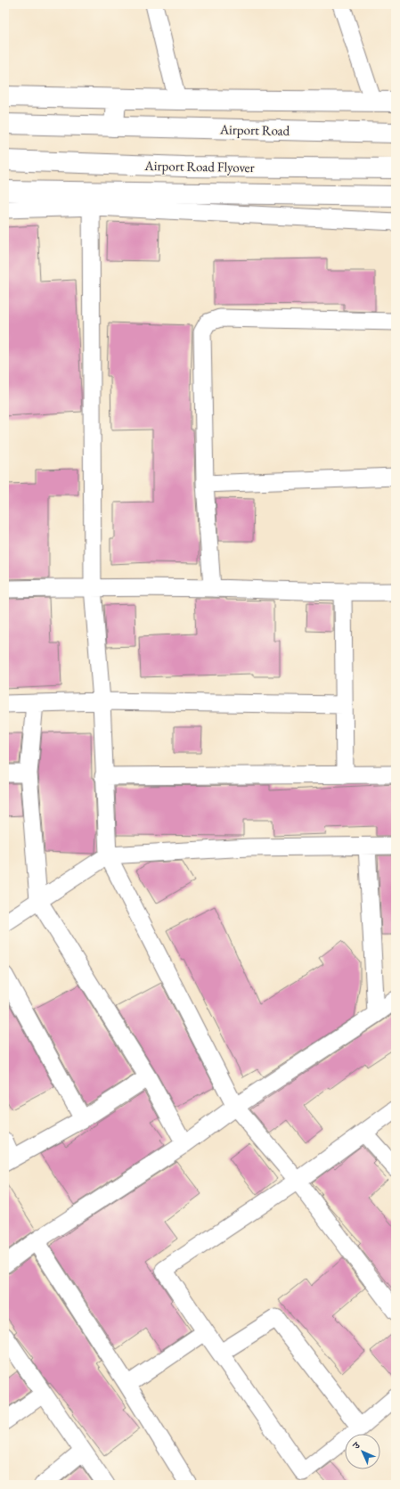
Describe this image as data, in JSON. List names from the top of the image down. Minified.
{"streets":{"street":["Airport Road","Airport Road Flyover"]},"north":"top left"}
